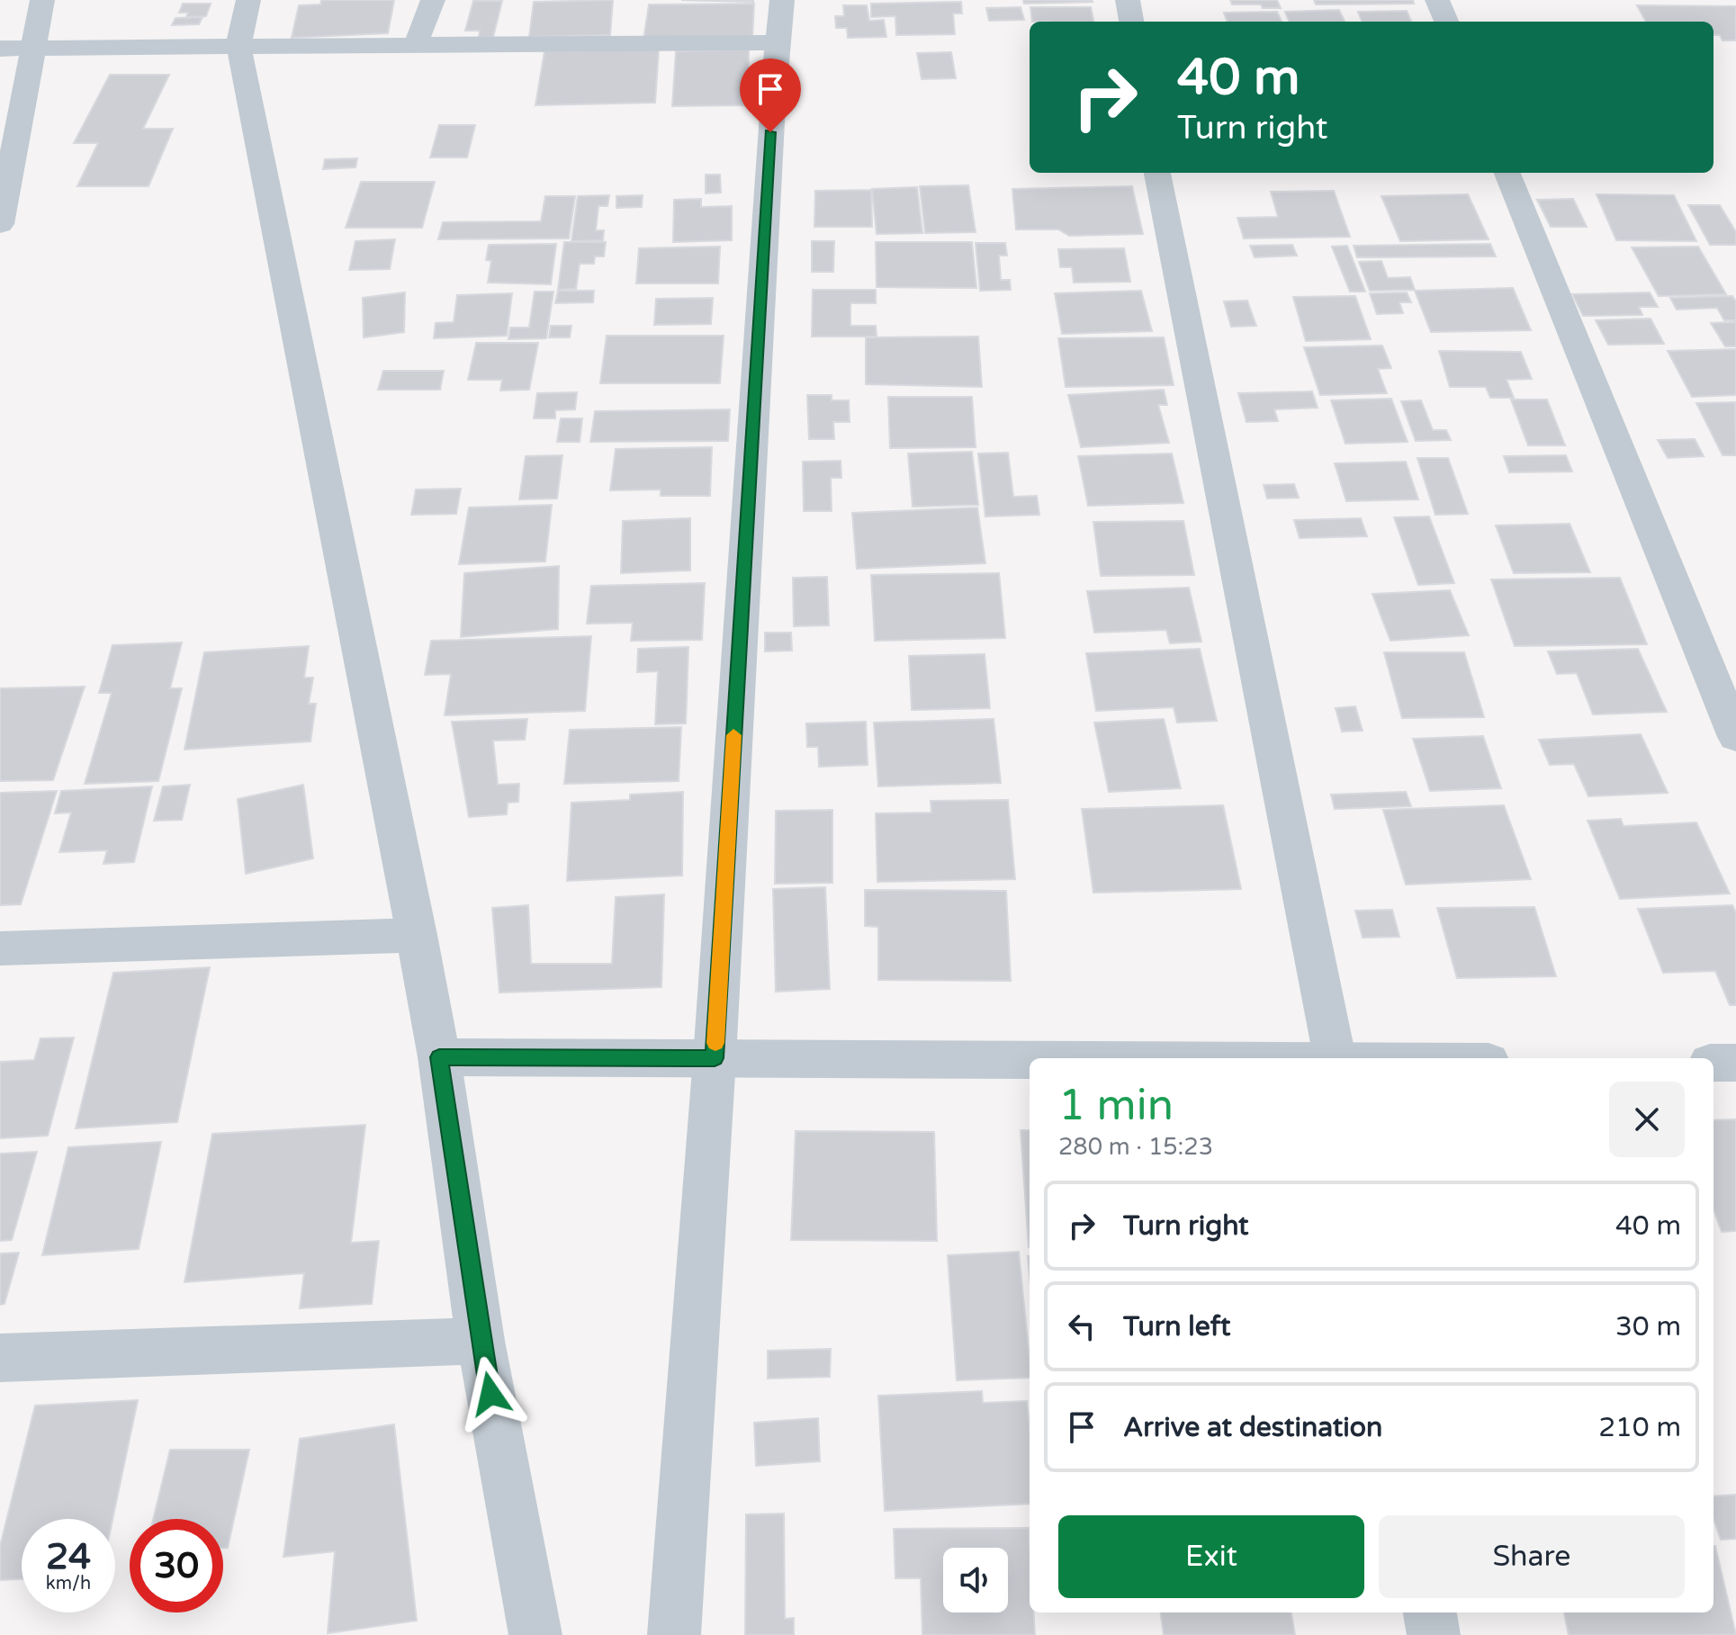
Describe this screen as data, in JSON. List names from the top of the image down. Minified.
{"page":{"turn":["40 m","Turn right"],"heading":["1 min","280 m · 15:23"],"list":[{"name":"Turn right","value":"40 m"},{"name":"Turn left","value":"30 m"},{"name":"Arrive at destination","value":"210 m"}],"buttons":["Exit","Share"],"speed":"24 km/h","limit":"30"}}
